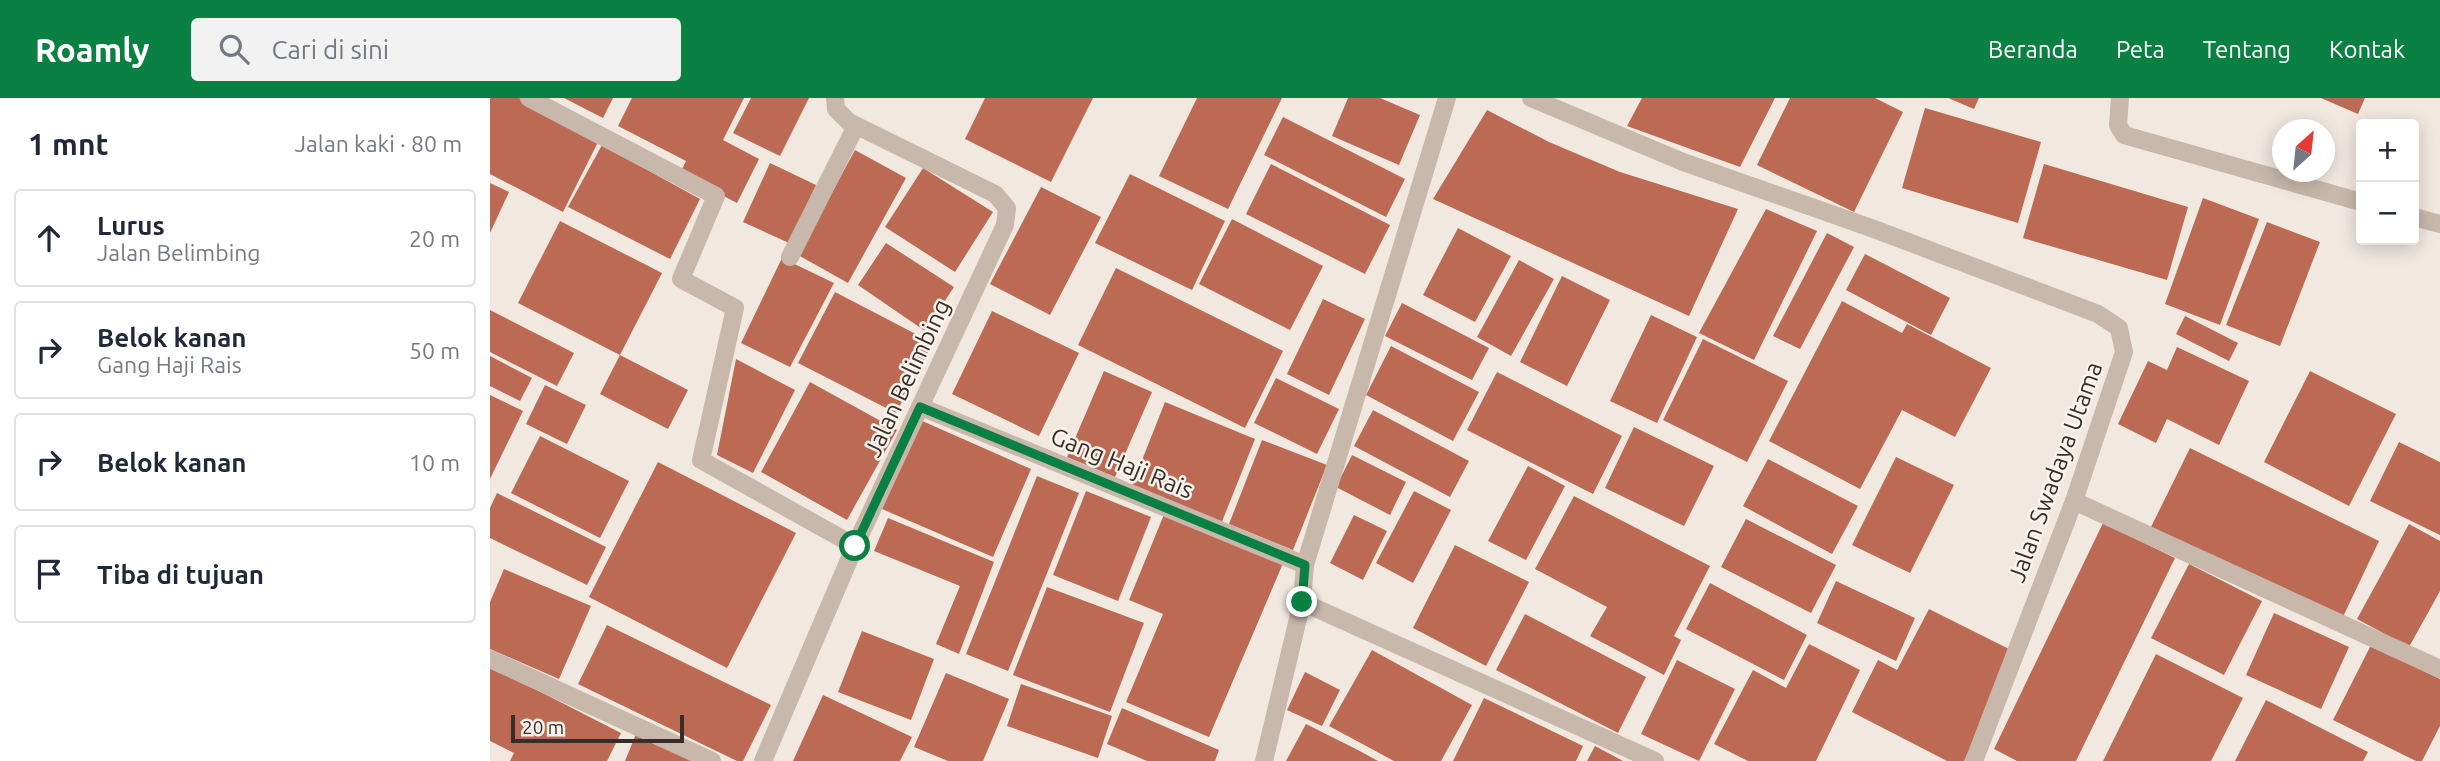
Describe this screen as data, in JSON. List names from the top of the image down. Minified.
{"streets":{"street":["Jalan Belimbing","Gang Haji Rais","Jalan Swadaya Utama"]},"crossings":[["Jalan Belimbing","Gang Haji Rais"]],"scale_bar":"20 m","north":"top right","page":{"header":"Roamly","search":"Cari di sini","nav":["Beranda","Peta","Tentang","Kontak"],"heading":["1 mnt","Jalan kaki · 80 m"],"map_buttons":["+","−"],"list":[["Lurus","Jalan Belimbing","20 m"],["Belok kanan","Gang Haji Rais","50 m"],["Belok kanan","10 m"],"Tiba di tujuan"],"scale":"20 m"}}
